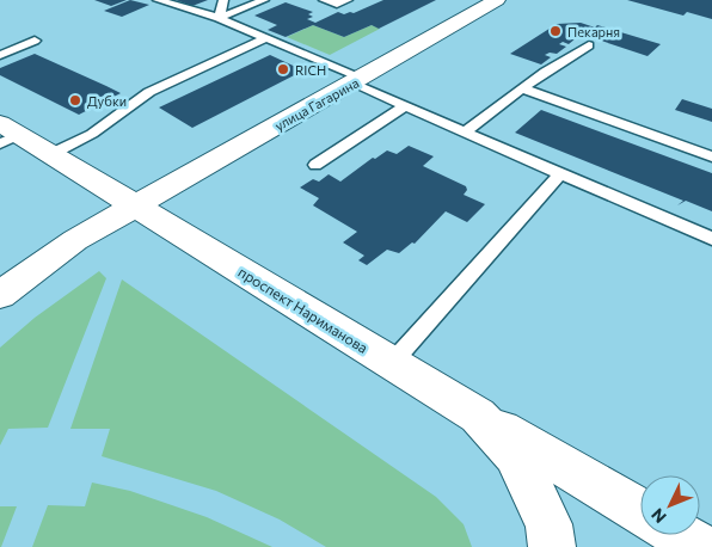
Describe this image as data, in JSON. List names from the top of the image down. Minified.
{"streets":{"main road":["улица Гагарина","проспект Нариманова"]},"crossings":[["улица Гагарина","проспект Нариманова"]],"places":["Пекарня","RICH","Дубки"],"north":"bottom left"}
